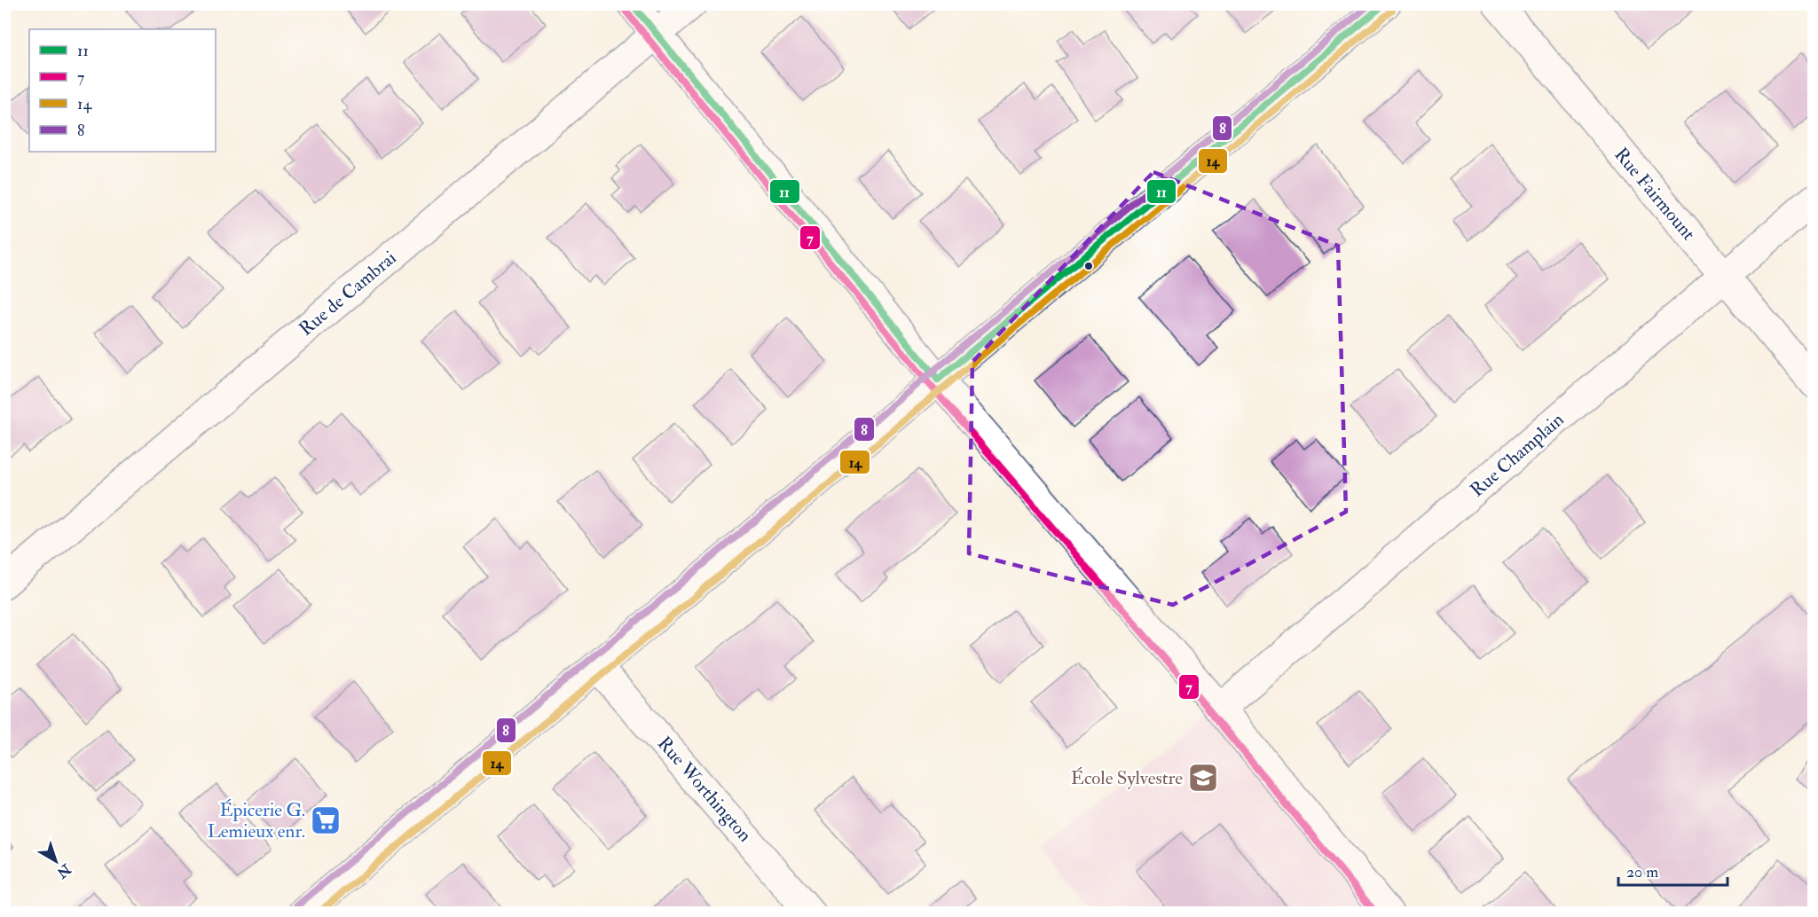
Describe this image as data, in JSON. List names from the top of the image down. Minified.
{"streets":{"street":["Rue Fairmount","Rue de Cambrai","Rue Champlain","Rue Worthington"]},"crossings":[["Rue Fairmount","Rue Champlain"]],"places":{"school or university":["École Sylvestre"],"supermarket":["Épicerie G. Lemieux enr."]},"lines":["transit line 11","transit line 8","transit line 7","transit line 14"],"legend":["11","7","14","8"],"scale_bar":"20 m","north":"bottom right"}
